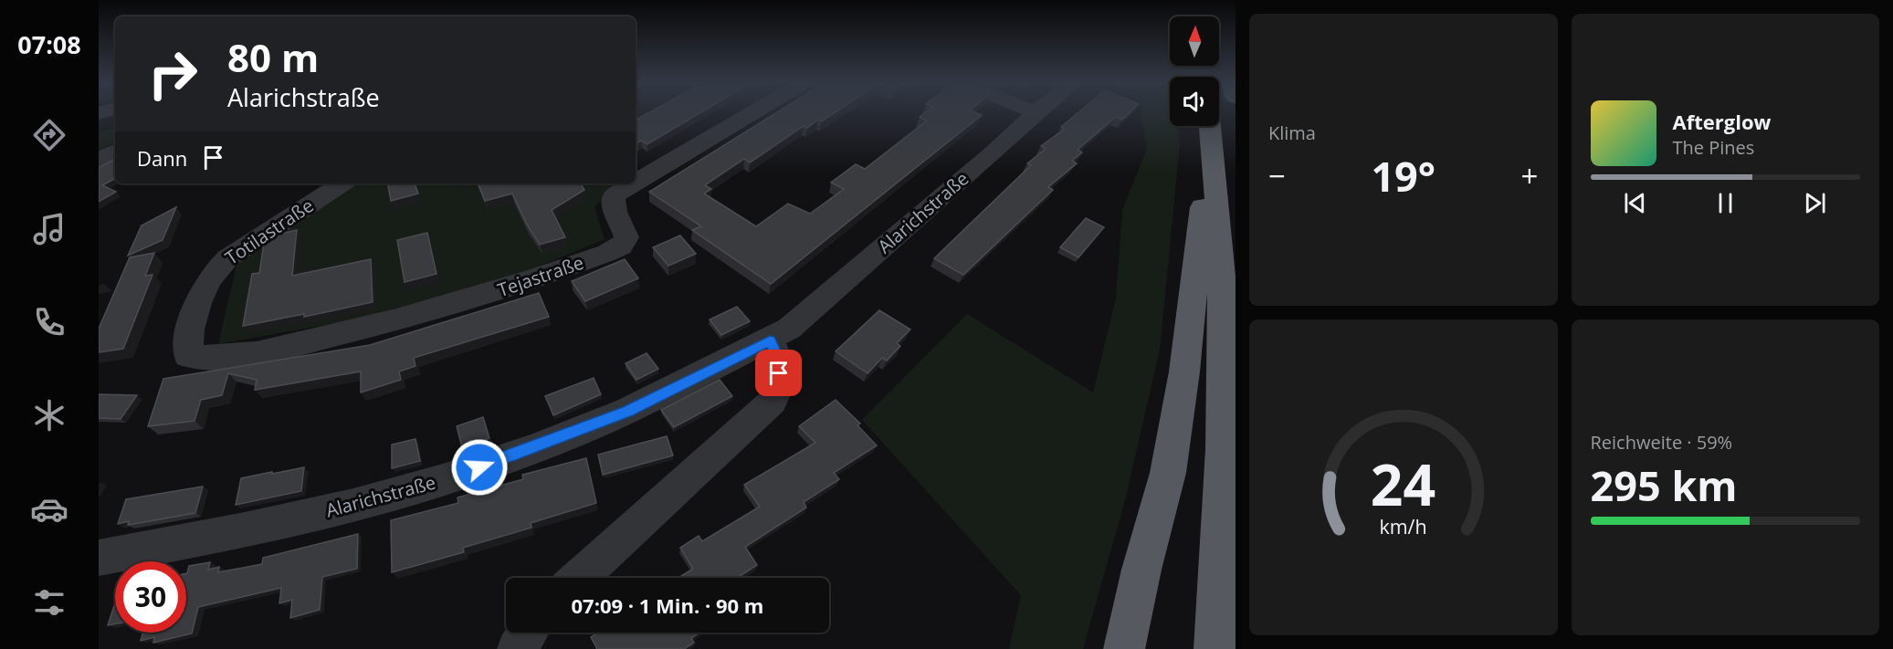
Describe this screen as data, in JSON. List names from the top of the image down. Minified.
{"streets":{"street":["Alarichstraße","Totilastraße","Tejastraße"]},"crossings":[["Totilastraße","Tejastraße"]],"north":"top","page":{"tabs":"07:08","tile":["Klima",["Reichweite · 59%","295 km"]],"turn":["80 m","Alarichstraße"],"song":["Afterglow","The Pines"],"then":"Dann","heat":["−","19°","+"],"limit":"30","trip":"07:09 · 1 Min. · 90 m","gauge":["24","km/h"]}}
